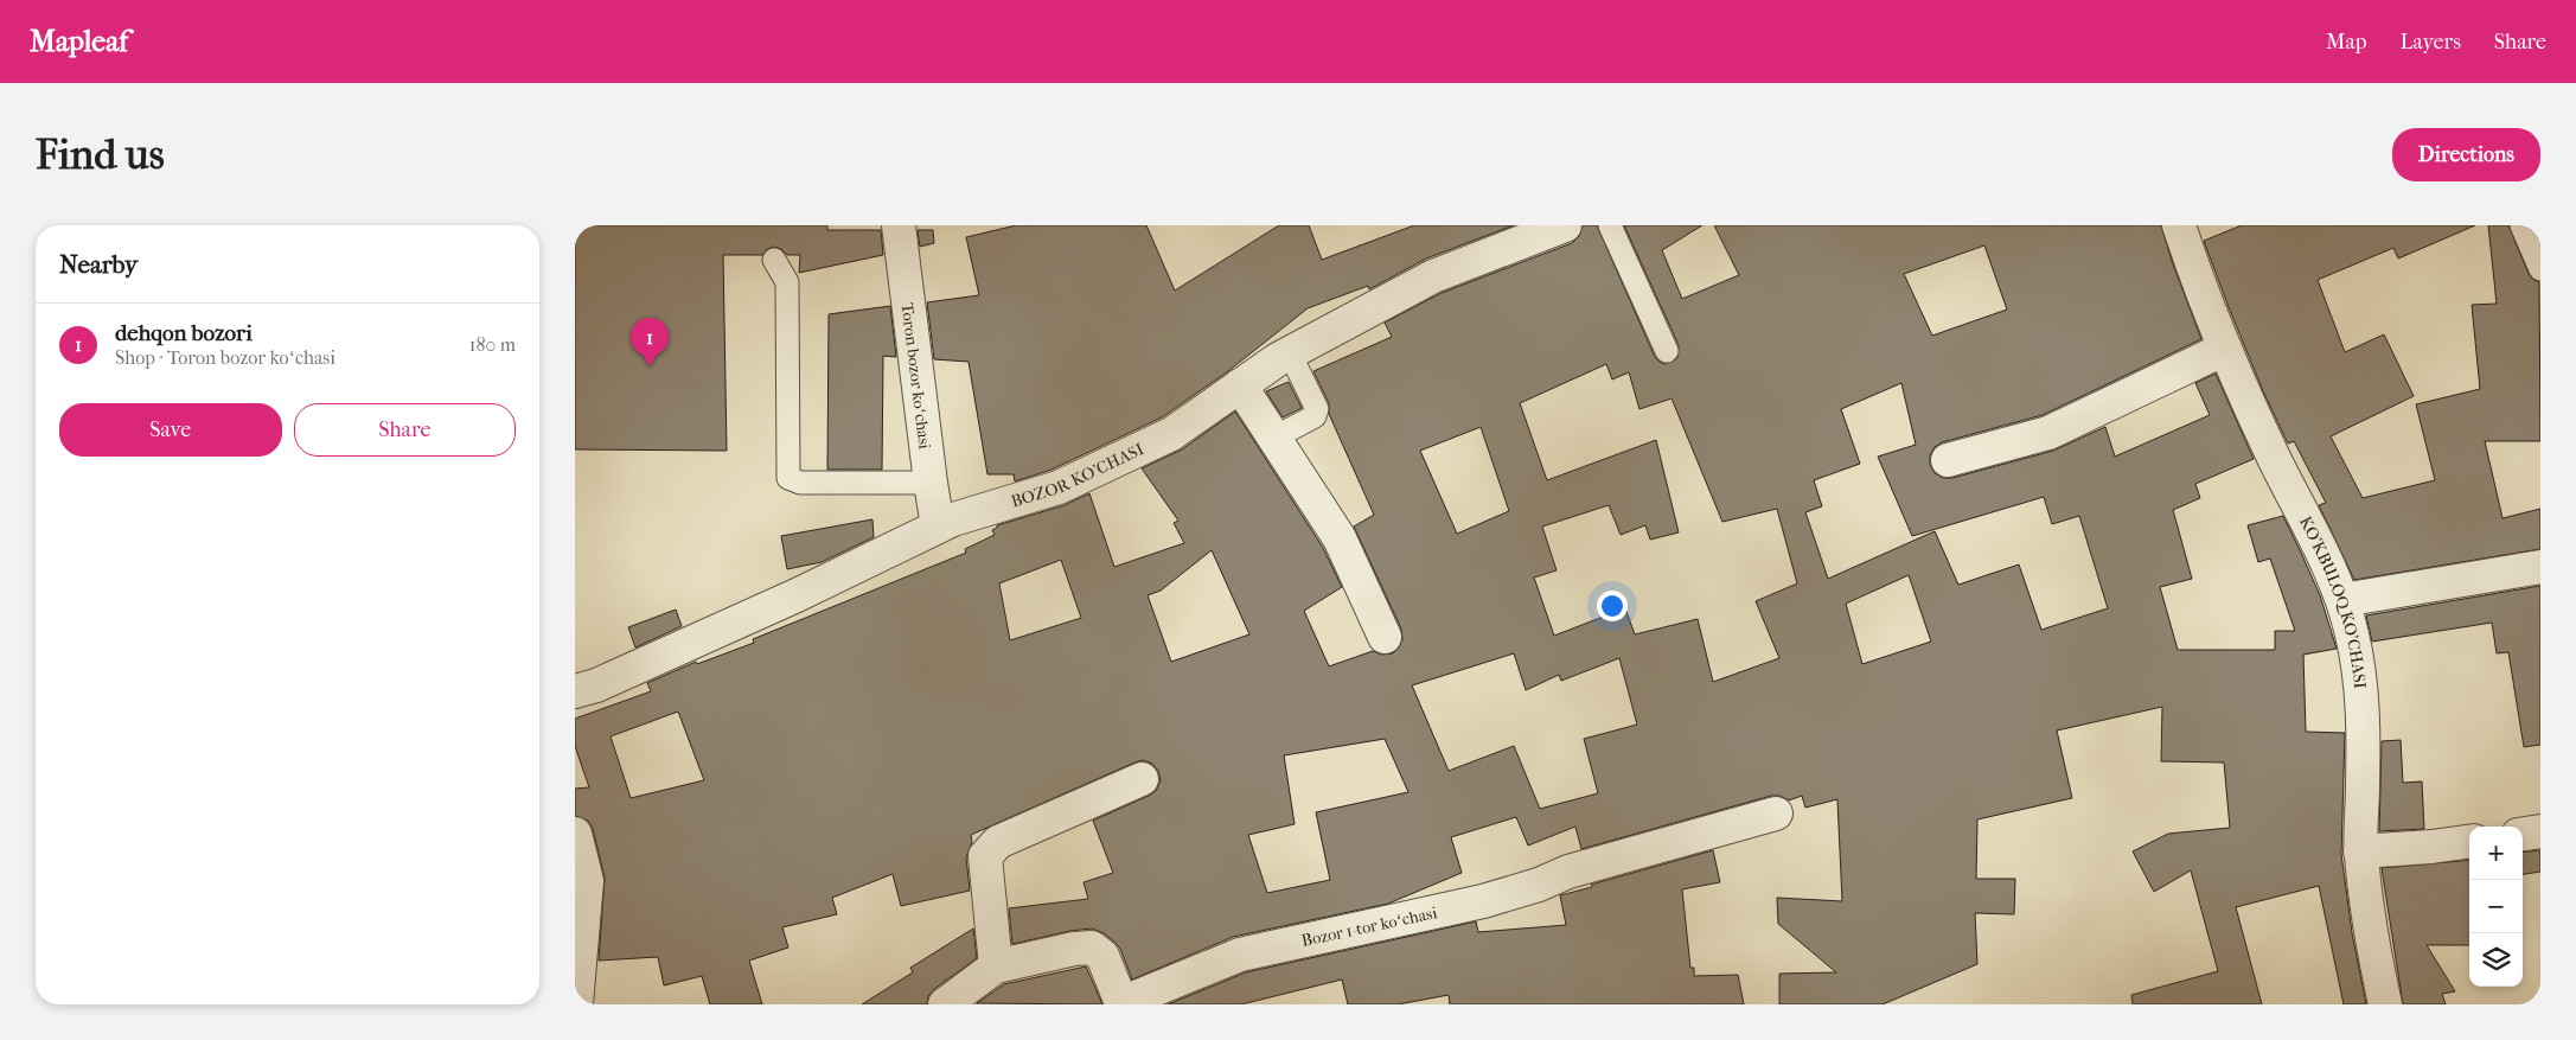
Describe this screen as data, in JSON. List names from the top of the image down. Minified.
{"streets":{"street":["Toron bozor koʻchasi","BOZOR KO'CHASI","KO'KBULOQ KO'CHASI","Bozor 1-tor koʻchasi"]},"crossings":[["Toron bozor koʻchasi","BOZOR KO'CHASI"]],"page":{"header":"Mapleaf","nav":["Map","Layers","Share"],"buttons":["Directions",["Save","Share"]],"title":"Find us","heading":"Nearby","list":[{"mark":"1","name":"dehqon bozori","note":"Shop · Toron bozor koʻchasi","value":"180 m"}],"pins":"1","map_buttons":["+","−"]}}
